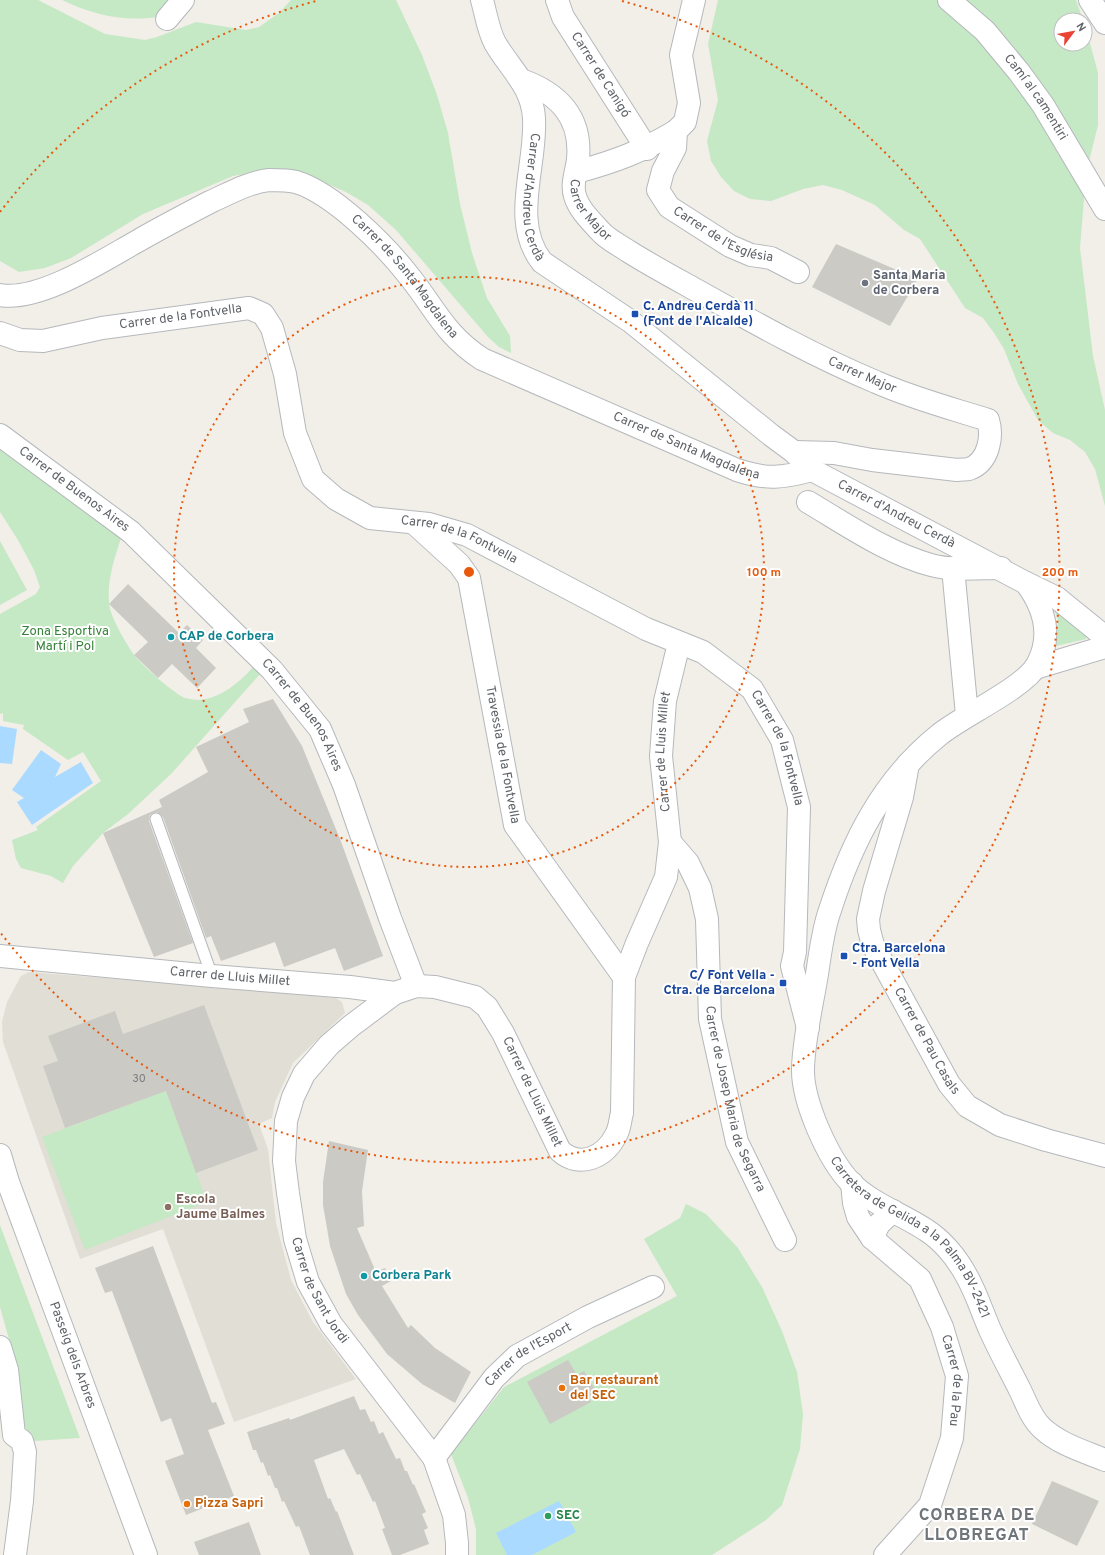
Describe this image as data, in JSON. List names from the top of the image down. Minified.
{"streets":{"street":["Carrer de Canigó","Camí al camentiri","Carrer d'Andreu Cerdà","Carrer Major","Carrer de l'Església","Carrer de Santa Magdalena","Carrer de la Fontvella","Carrer de Buenos Aires","Carrer de Lluis Millet","Travessia de la Fontvella","Carrer de Pau Casals","Carrer de Josep Maria de Segarra","Carretera de Gelida a la Palma BV-2421","Carrer de Sant Jordi","Passeig dels Arbres","Carrer de l'Esport","Carrer de la Pau"]},"crossings":[["Carrer d'Andreu Cerdà","Carrer Major"],["Carrer d'Andreu Cerdà","Carrer de Santa Magdalena"],["Carrer d'Andreu Cerdà","Carrer de Pau Casals"],["Carrer d'Andreu Cerdà","Carretera de Gelida a la Palma BV-2421"],["Carrer de la Fontvella","Carrer de Lluis Millet"],["Carrer de la Fontvella","Travessia de la Fontvella"],["Carrer de la Fontvella","Carretera de Gelida a la Palma BV-2421"],["Carrer de Buenos Aires","Carrer de Lluis Millet"],["Carrer de Lluis Millet","Travessia de la Fontvella"],["Carrer de Lluis Millet","Carrer de Josep Maria de Segarra"],["Carrer de Lluis Millet","Carrer de Sant Jordi"],["Carretera de Gelida a la Palma BV-2421","Carrer de la Pau"],["Carrer de Sant Jordi","Carrer de l'Esport"]],"districts":["CORBERA DE LLOBREGAT"],"parks":["Zona Esportiva Martí i Pol"],"places":{"other":["Santa Maria de Corbera","CAP de Corbera","Escola Jaume Balmes","Corbera Park","Bar restaurant del SEC","Pizza Sapri","SEC"],"transit":["C. Andreu Cerdà 11 (Font de l'Alcalde)","Ctra. Barcelona - Font Vella","C/ Font Vella - Ctra. de Barcelona"]},"house_numbers":["30"],"north":"top right","rings":["100 m","200 m"]}
